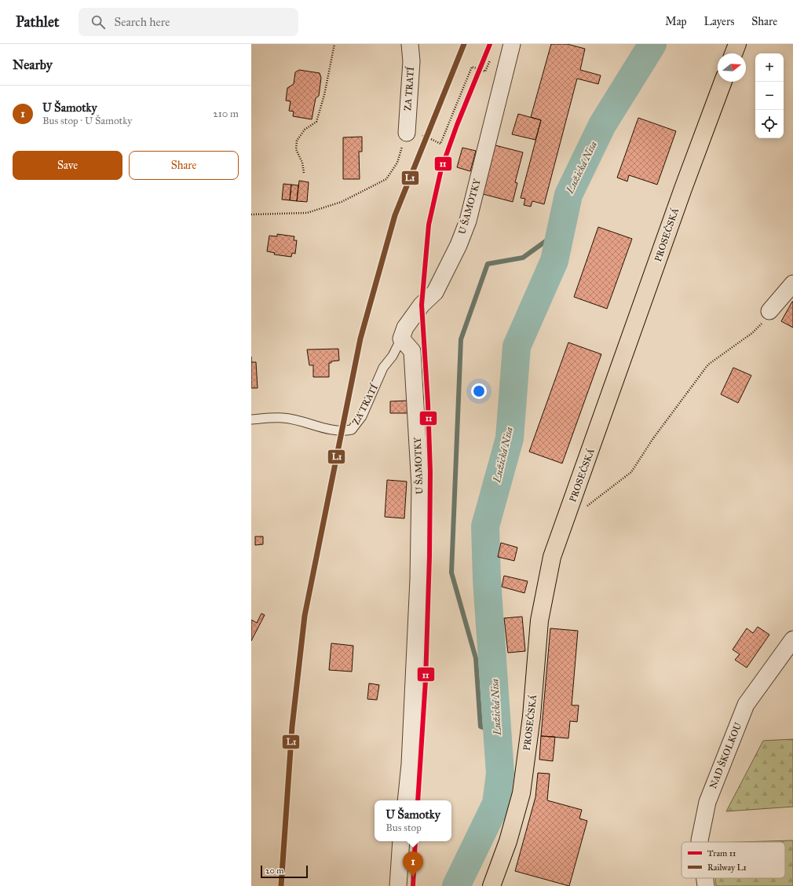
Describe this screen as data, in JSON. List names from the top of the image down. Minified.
{"streets":{"main road":["PROSEČSKÁ"],"street":["ZA TRATÍ","U ŠAMOTKY","NAD ŠKOLKOU"]},"crossings":[["ZA TRATÍ","U ŠAMOTKY"]],"water":["Lužická Nisa"],"lines":["tram line 11","rail line L1"],"legend":["Tram 11","Railway L1"],"scale_bar":"20 m","north":"right","page":{"header":"Pathlet","search":"Search here","nav":["Map","Layers","Share"],"heading":"Nearby","map_buttons":["+","−"],"list":[{"mark":"1","name":"U Šamotky","note":"Bus stop · U Šamotky","value":"210 m"}],"buttons":["Save","Share"],"popup":["U Šamotky","Bus stop"],"pins":"1","scale":"20 m"}}
